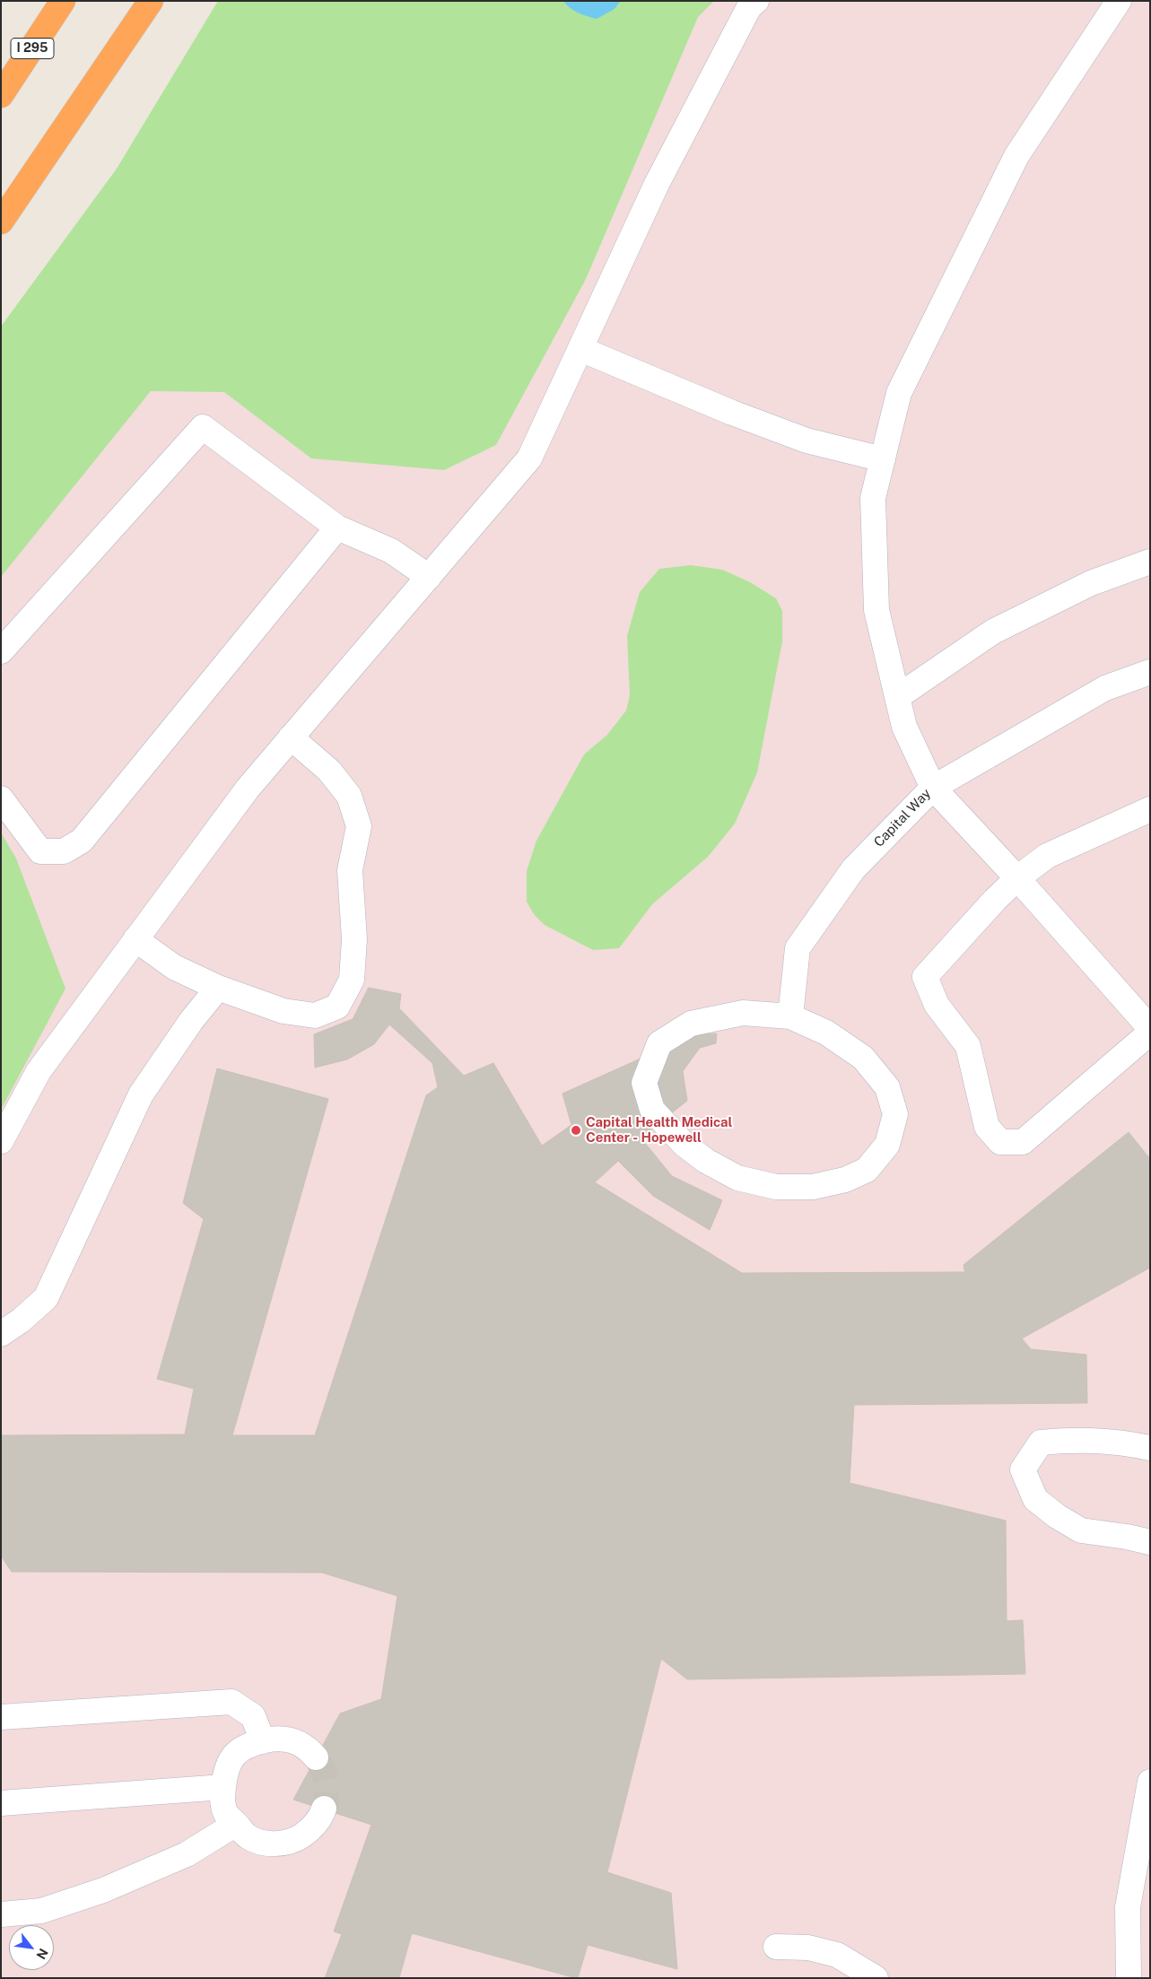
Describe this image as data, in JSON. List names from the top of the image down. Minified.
{"streets":{"highway":["I 295"],"street":["Capital Way"]},"places":["Capital Health Medical Center - Hopewell"],"north":"bottom right"}
